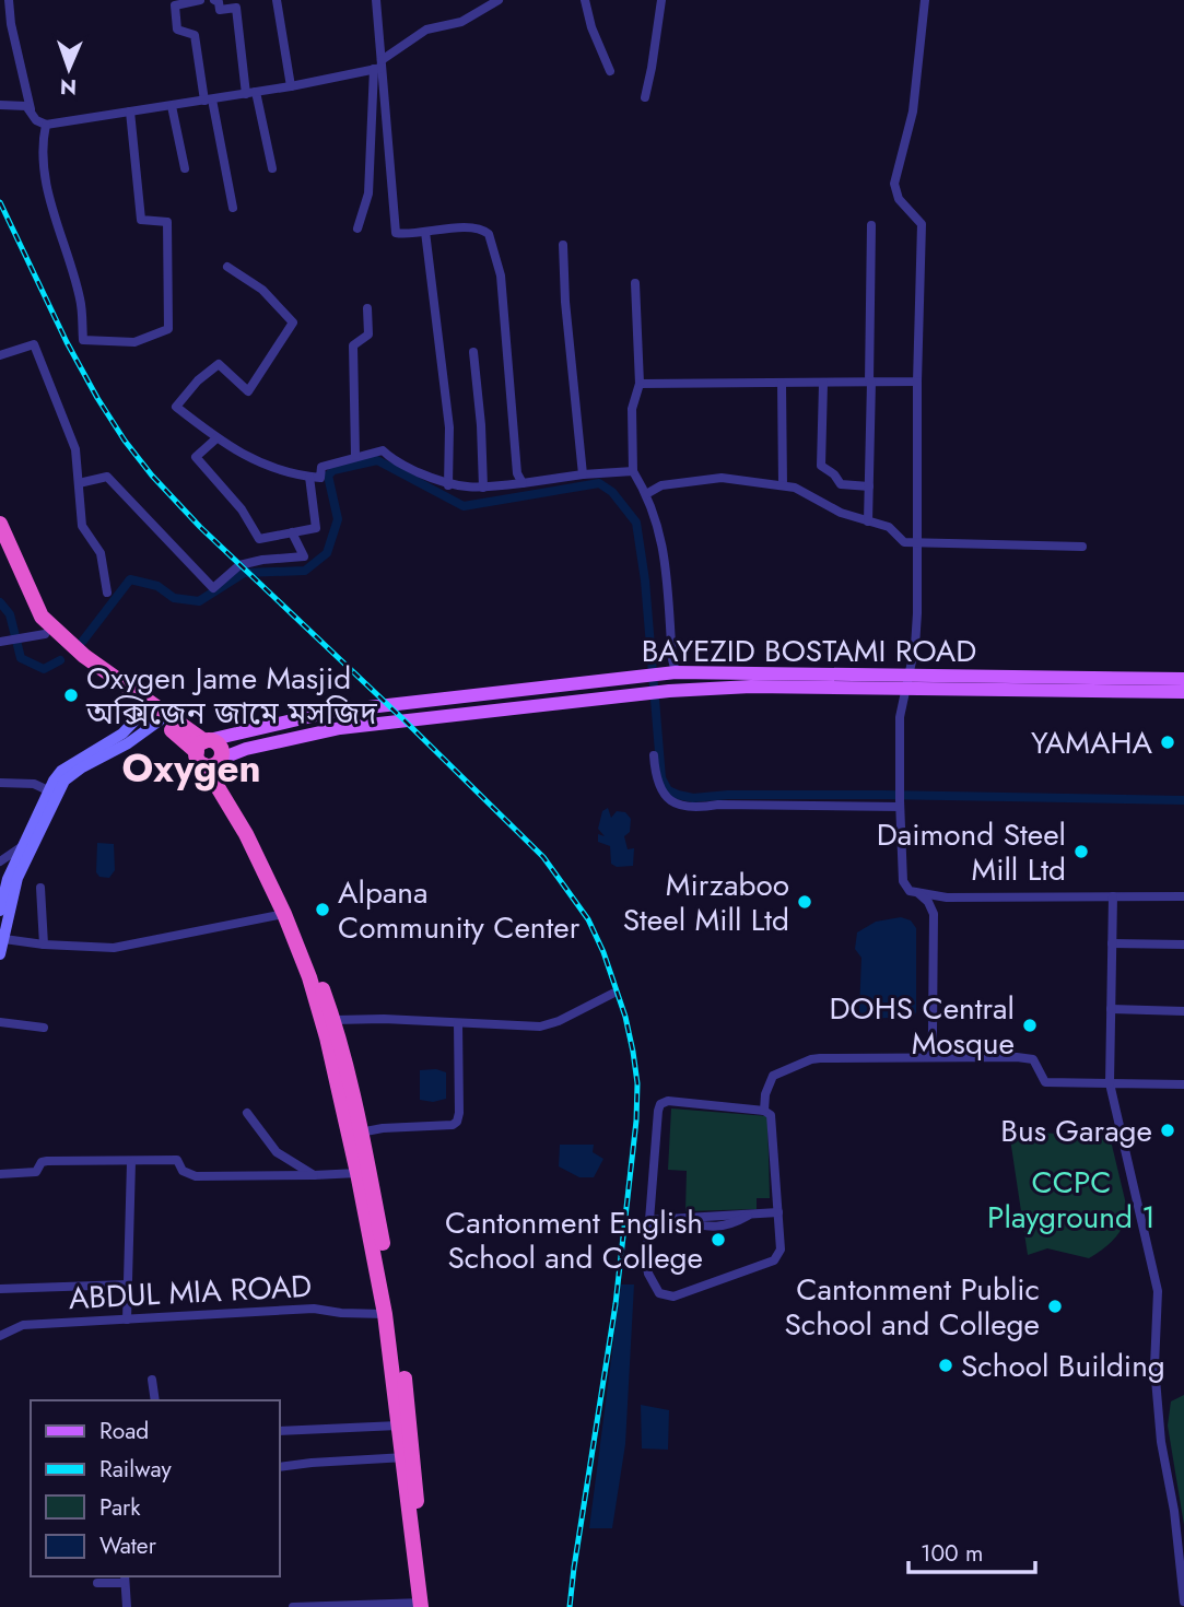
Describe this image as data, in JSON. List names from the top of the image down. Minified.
{"streets":{"main road":["BAYEZID BOSTAMI ROAD"],"street":["ABDUL MIA ROAD"]},"districts":["Oxygen"],"parks":["CCPC Playground 1"],"places":["Oxygen Jame Masjid অক্সিজেন জামে মসজিদ","YAMAHA","Daimond Steel Mill Ltd","Mirzaboo Steel Mill Ltd","Alpana Community Center","DOHS Central Mosque","Bus Garage","Cantonment English School and College","Cantonment Public School and College","School Building"],"legend":["Road","Railway","Park","Water"],"scale_bar":"100 m","north":"bottom"}
